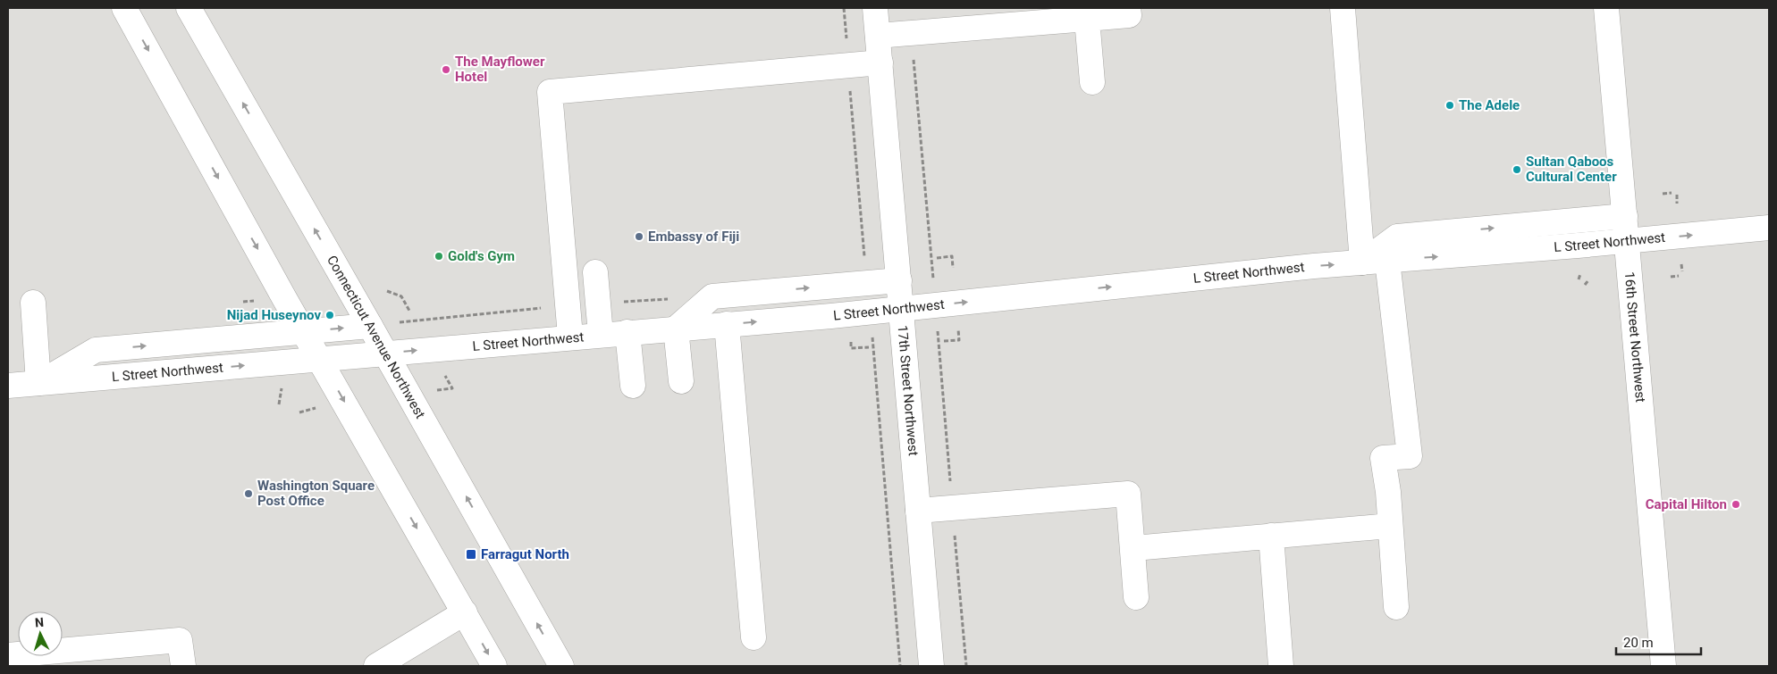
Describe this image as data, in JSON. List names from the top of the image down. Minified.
{"streets":{"main road":["L Street Northwest","Connecticut Avenue Northwest","16th Street Northwest","17th Street Northwest"]},"crossings":[["L Street Northwest","Connecticut Avenue Northwest"],["L Street Northwest","16th Street Northwest"],["L Street Northwest","17th Street Northwest"]],"places":{"other":["The Mayflower Hotel","The Adele","Sultan Qaboos Cultural Center","Embassy of Fiji","Gold's Gym","Nijad Huseynov","Washington Square Post Office","Capital Hilton"],"transit":["Farragut North"]},"scale_bar":"20 m","north":"top"}
